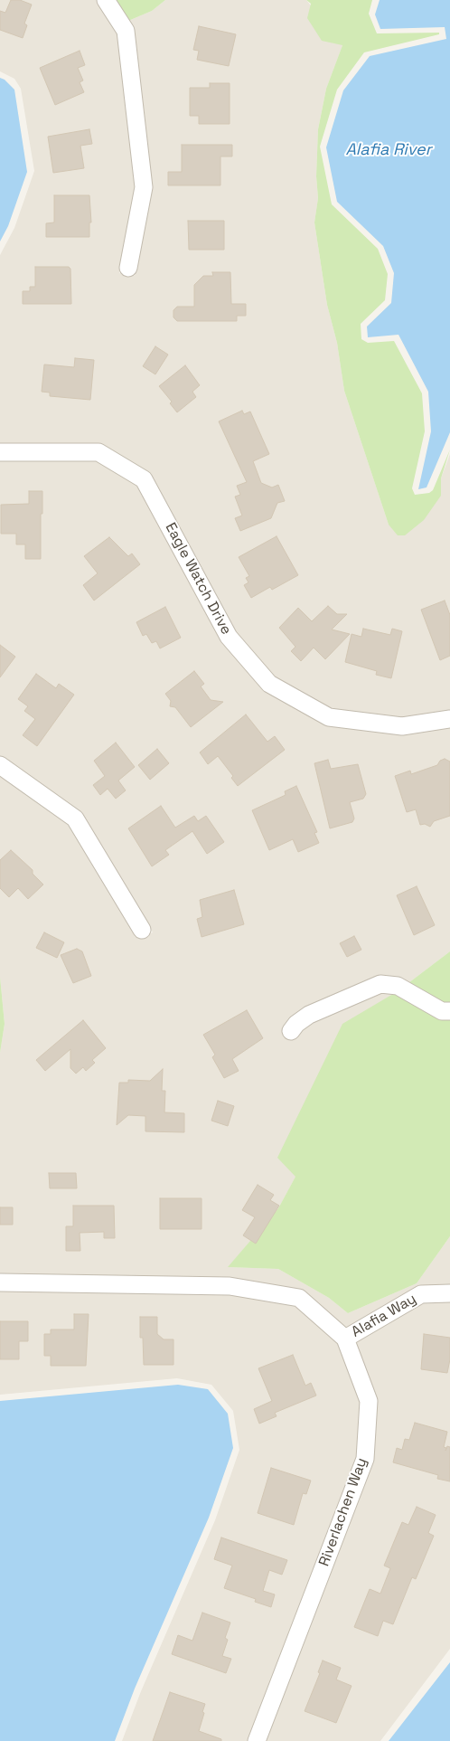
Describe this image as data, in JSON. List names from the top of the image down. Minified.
{"streets":{"street":["Eagle Watch Drive","Alafia Way","Riverlachen Way"]},"crossings":[["Alafia Way","Riverlachen Way"]],"water":["Alafia River"]}
